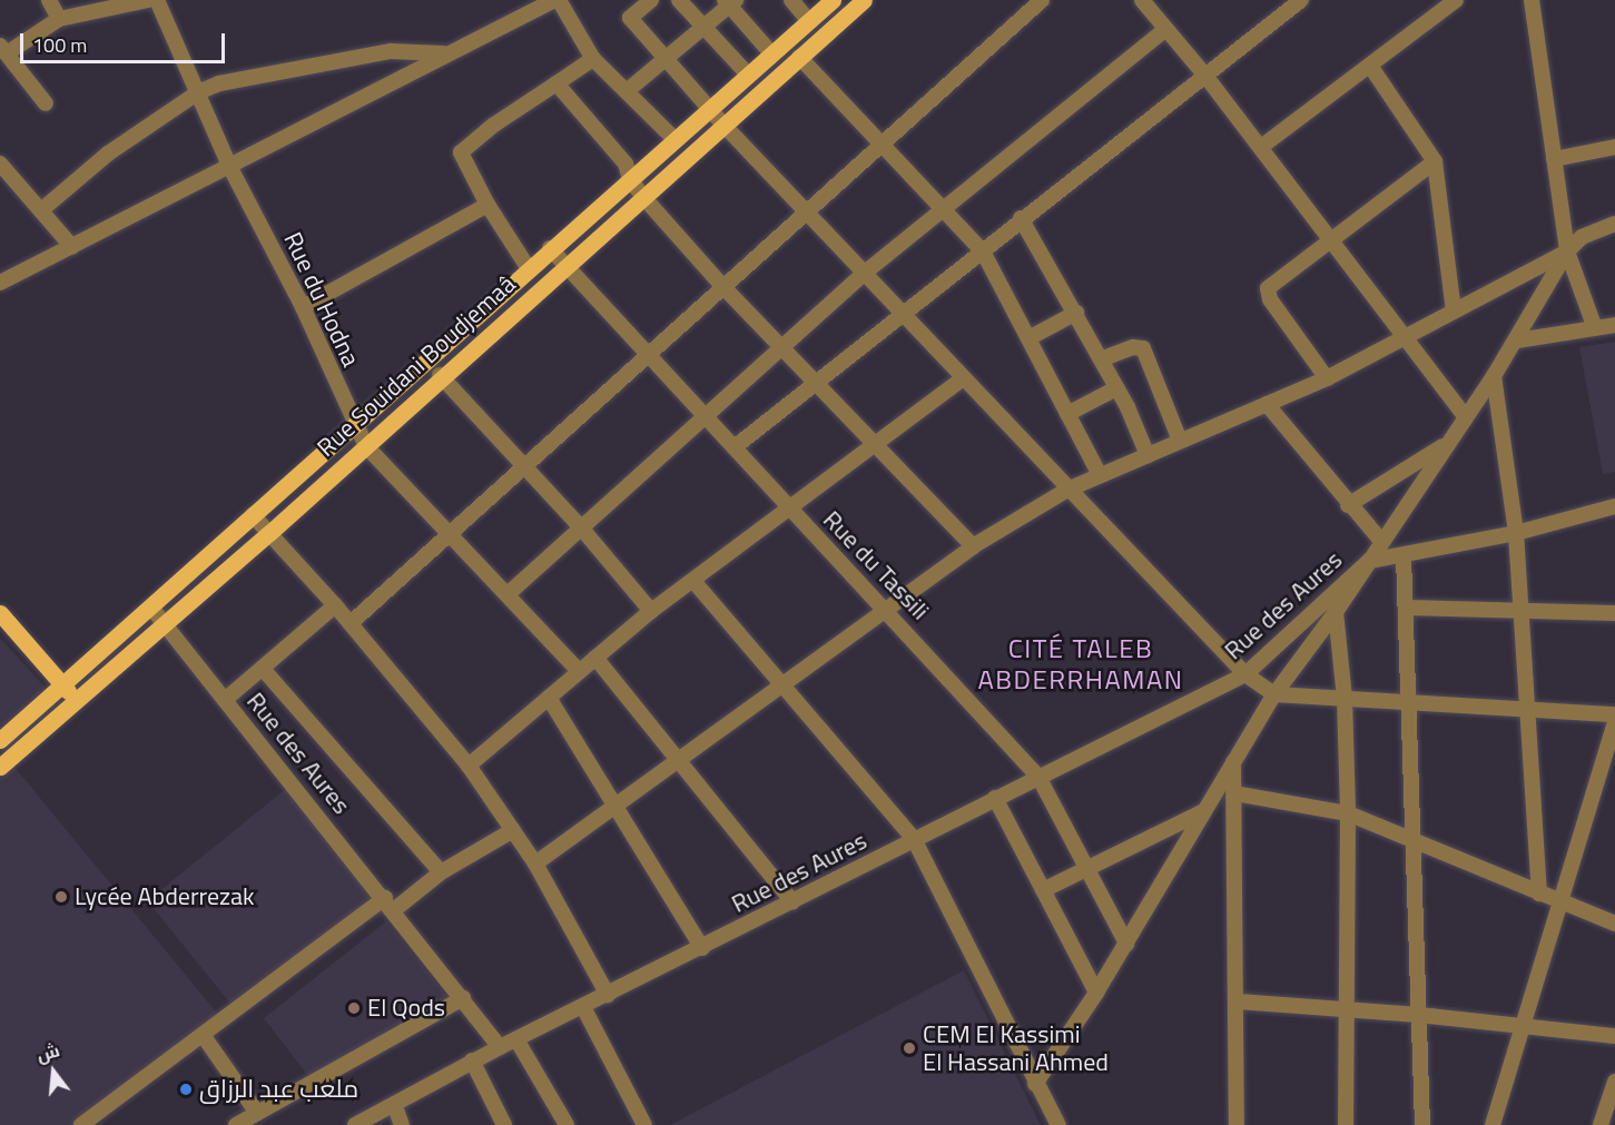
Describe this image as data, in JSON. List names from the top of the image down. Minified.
{"streets":{"main road":["Rue Souidani Boudjemaâ"],"street":["Rue du Hodna","Rue du Tassili","Rue des Aures"]},"crossings":[["Rue du Hodna","Rue Souidani Boudjemaâ"],["Rue Souidani Boudjemaâ","Rue du Tassili"],["Rue Souidani Boudjemaâ","Rue des Aures"],["Rue du Tassili","Rue des Aures"]],"districts":["CITÉ TALEB ABDERRHAMAN"],"places":["Lycée Abderrezak","El Qods","CEM El Kassimi El Hassani Ahmed","ملعب عبد الرزاق"],"scale_bar":"100 m","north":"top"}
